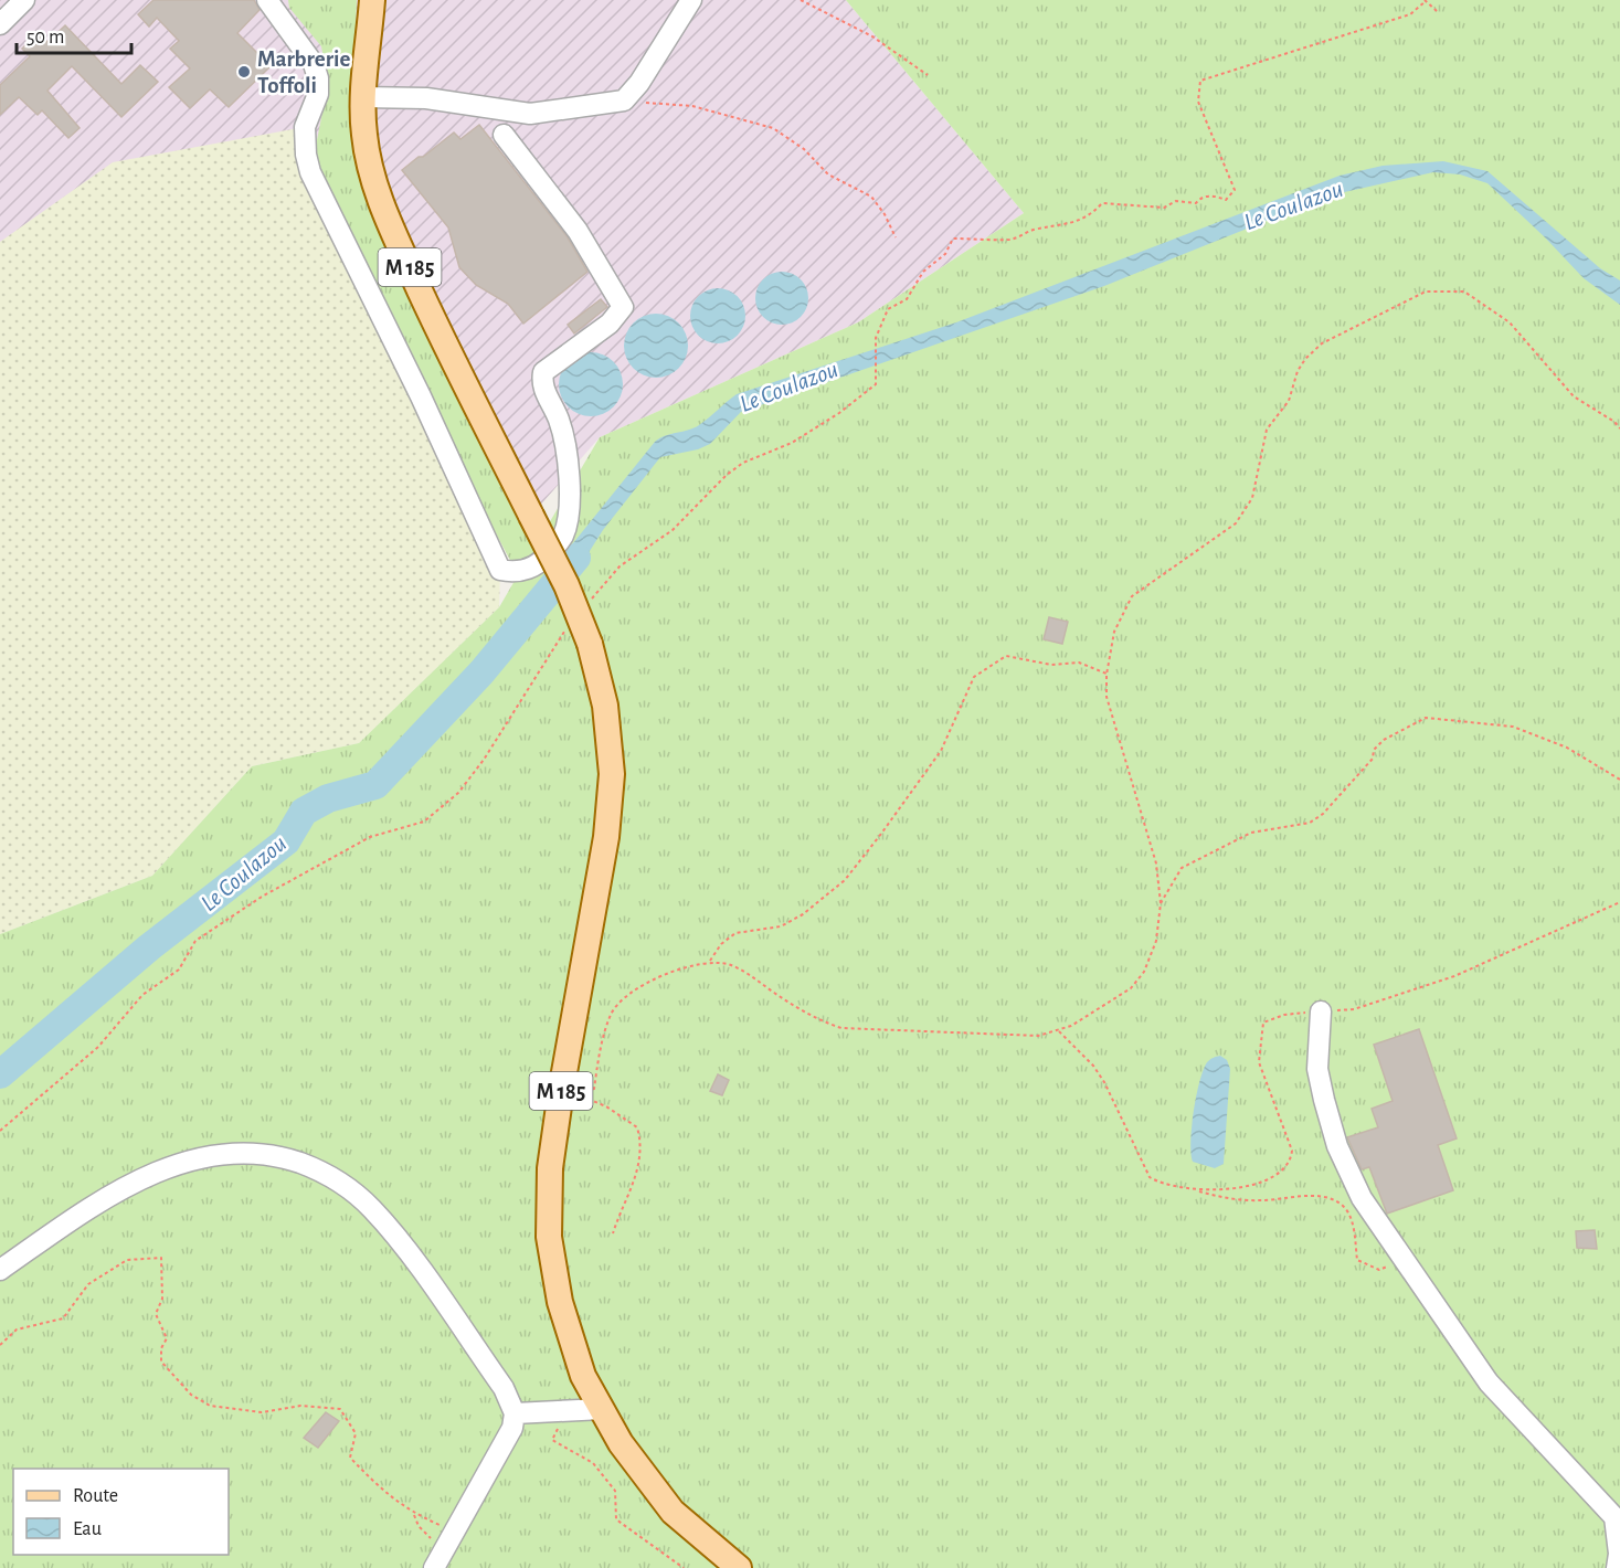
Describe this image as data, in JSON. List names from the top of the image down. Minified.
{"streets":{"main road":["M 185"]},"water":["Le Coulazou"],"places":["Marbrerie Toffoli"],"legend":["Route","Eau"],"scale_bar":"50 m"}
